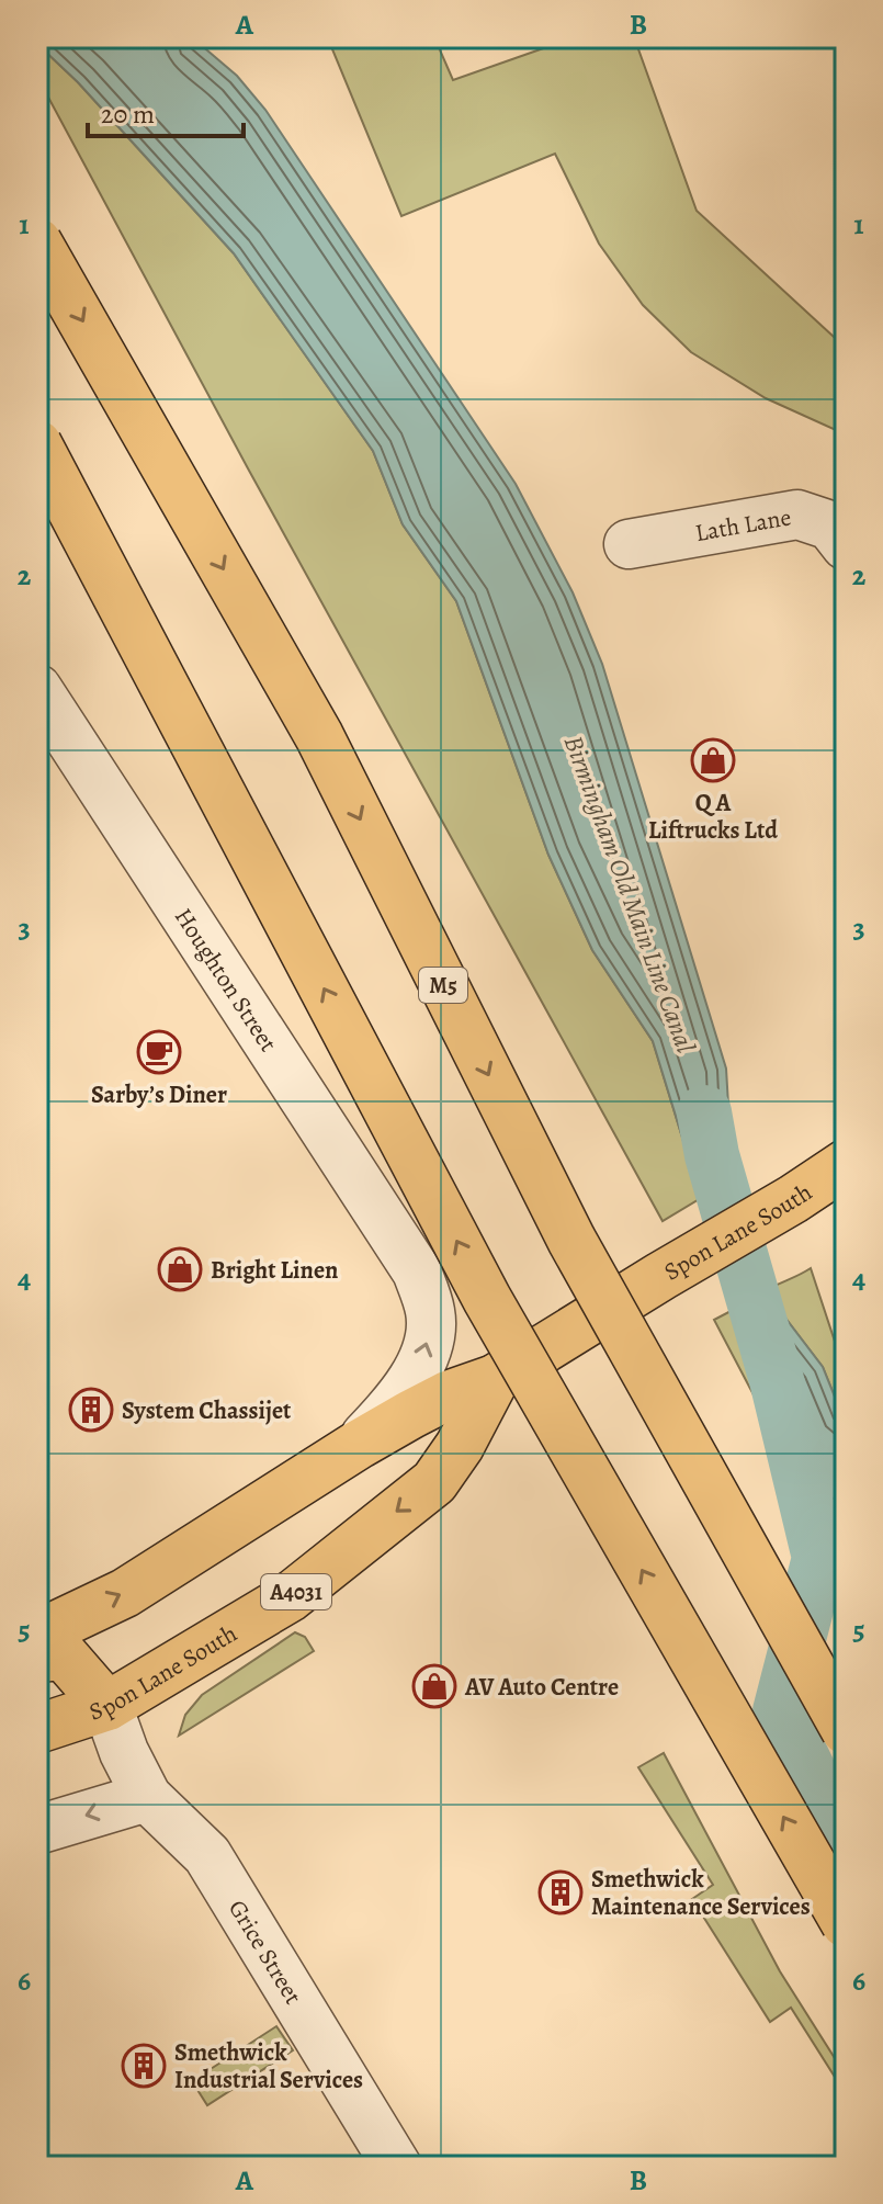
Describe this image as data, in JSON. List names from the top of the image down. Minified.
{"streets":{"main road":["M5","Spon Lane South","A4031"],"street":["Lath Lane","Houghton Street","Grice Street"]},"crossings":[["Houghton Street","Spon Lane South"],["Spon Lane South","Grice Street"]],"water":["Birmingham Old Main Line Canal"],"places":{"shop":["Q A Liftrucks Ltd","Bright Linen","AV Auto Centre"],"cafe":["Sarby’s Diner"],"building":["System Chassijet","Smethwick Maintenance Services","Smethwick Industrial Services"]},"scale_bar":"20 m","grid":{"columns":["A","B"],"rows":["1","2","3","4","5","6"]}}
